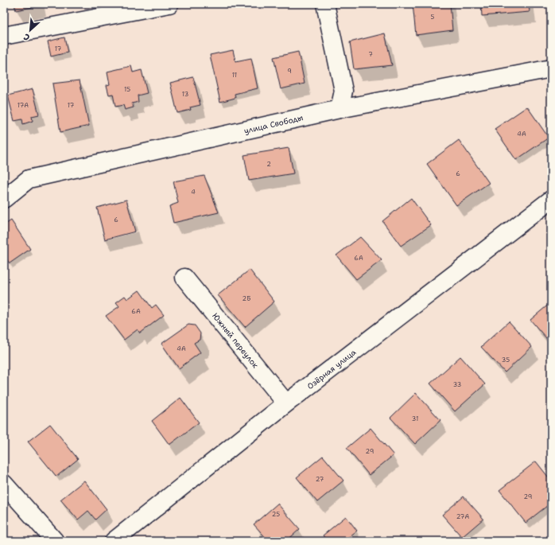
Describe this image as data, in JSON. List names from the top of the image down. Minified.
{"streets":{"street":["улица Свободы","Южный переулок","Озёрная улица"]},"crossings":[["Южный переулок","Озёрная улица"]],"house_numbers":["5","17","7","9","11","15","13","17А","17","4А","2","6","4","6","6А","2Б","6А","4А","35","33","31","29","27","29","25","27А"],"north":"bottom left"}
